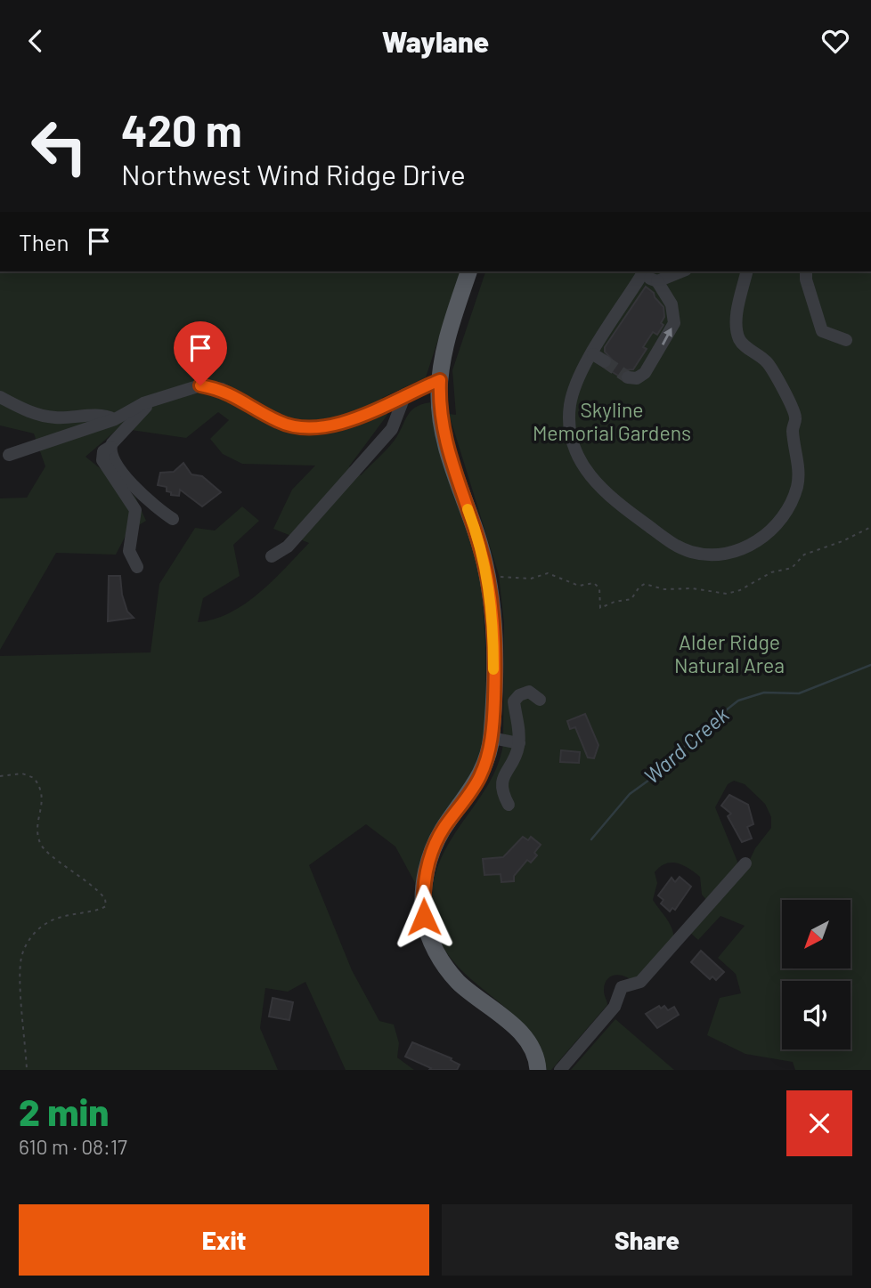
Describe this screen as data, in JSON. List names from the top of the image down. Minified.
{"water":["Ward Creek"],"parks":["Skyline Memorial Gardens","Alder Ridge Natural Area"],"north":"bottom left","page":{"header":"Waylane","turn":["420 m","Northwest Wind Ridge Drive"],"then":"Then","heading":["2 min","610 m · 08:17"],"buttons":["Exit","Share"]}}
